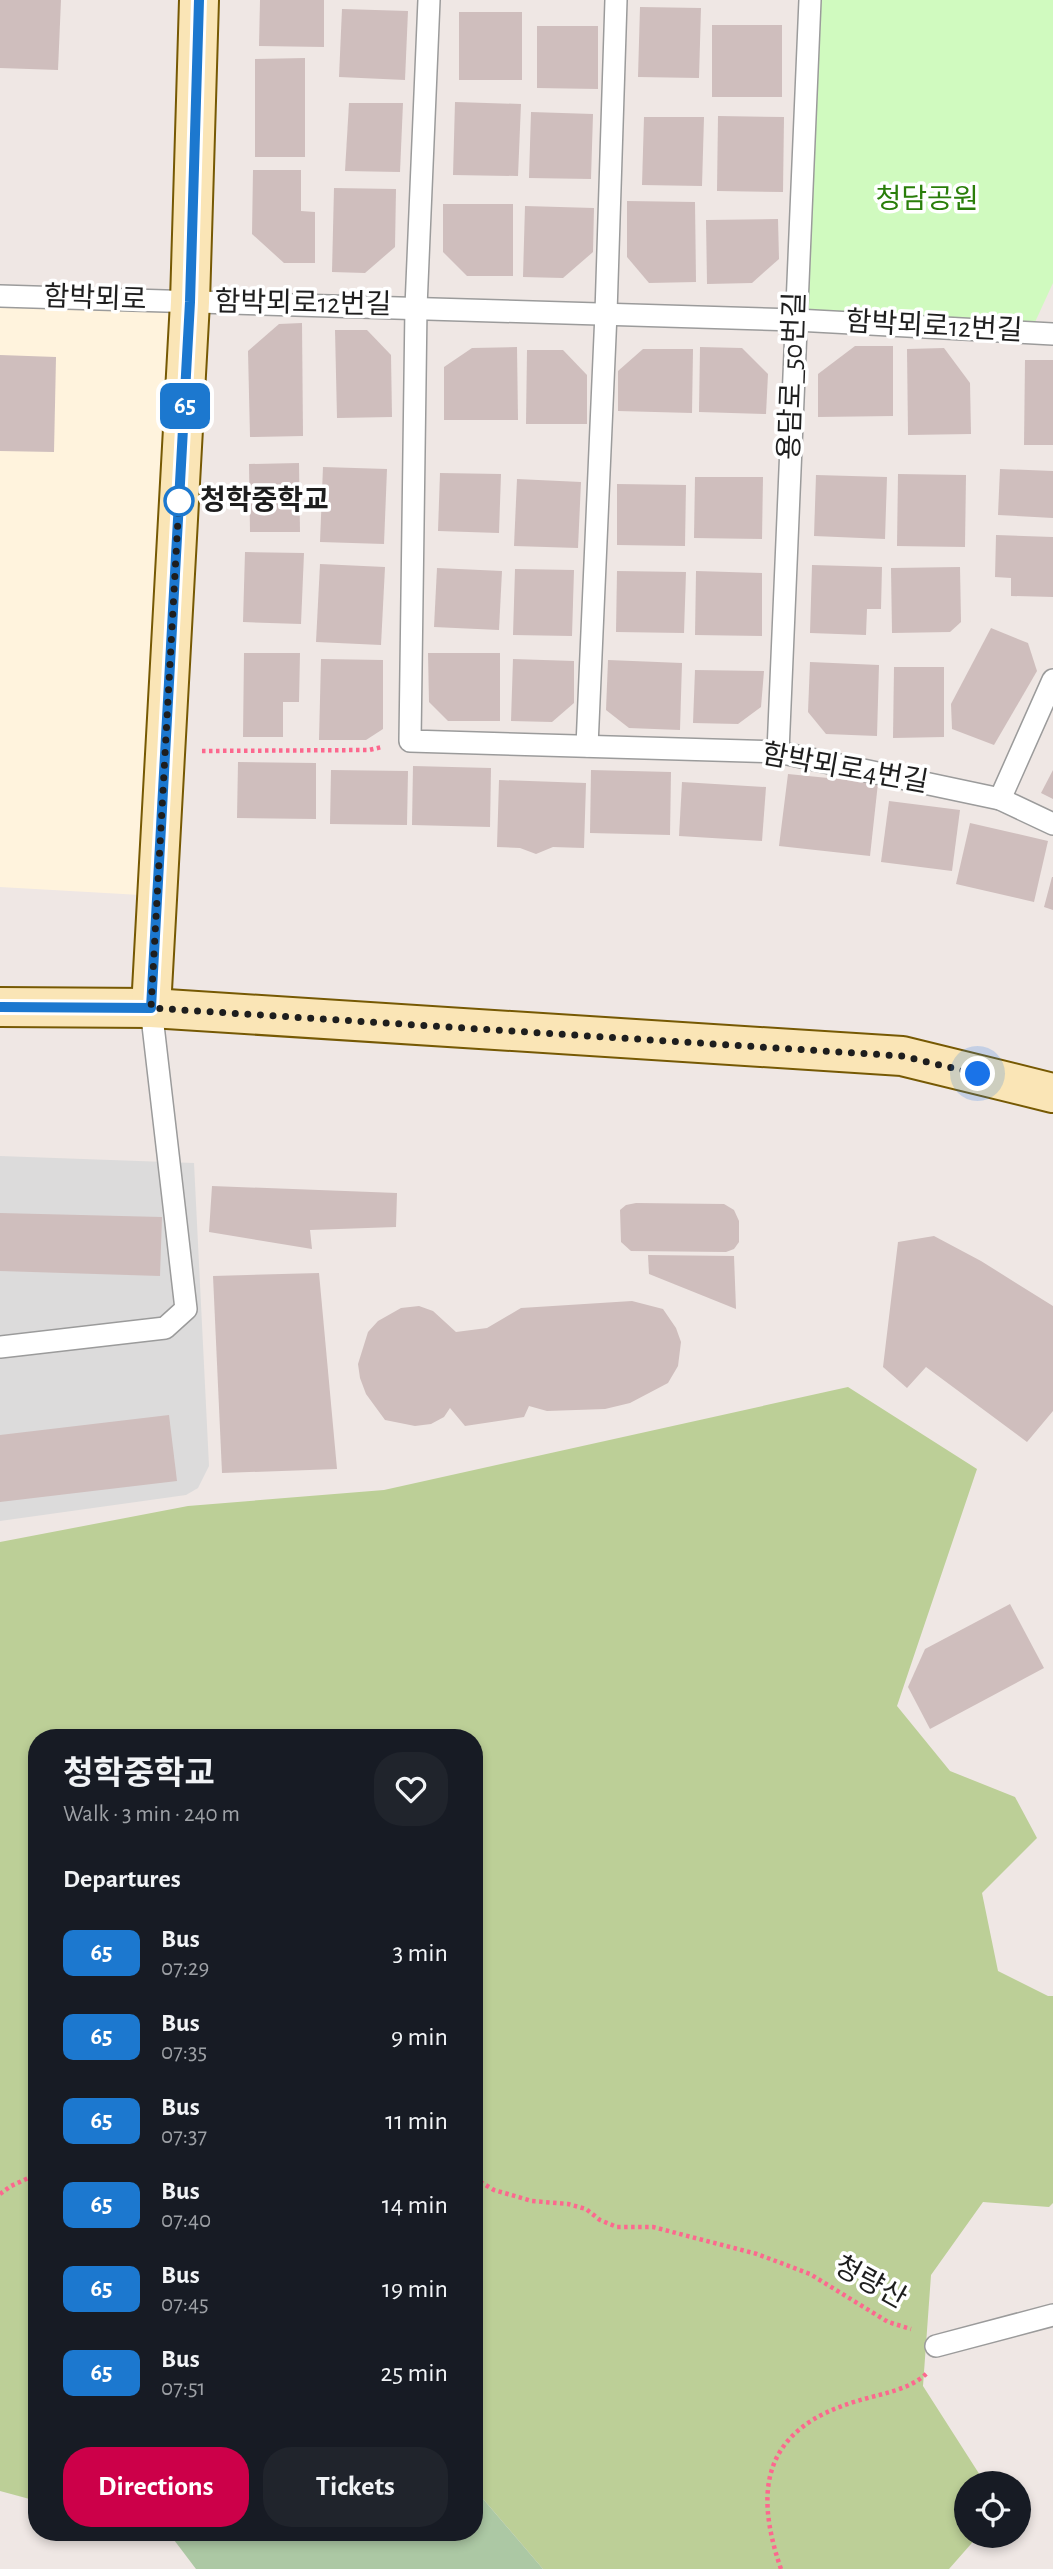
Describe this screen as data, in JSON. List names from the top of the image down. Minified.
{"streets":{"lane":["함박뫼로","함박뫼로12번길","용담로_50번길","함박뫼로4번길"],"path":["청량산"]},"crossings":[["함박뫼로","함박뫼로12번길"],["함박뫼로12번길","용담로_50번길"],["용담로_50번길","함박뫼로4번길"]],"parks":["청담공원"],"places":["청학중학교"],"lines":["bus line 65"],"page":{"on_map":"65","heading":[["청학중학교","Walk · 3 min · 240 m"],"Departures"],"list":[{"mark":"65","name":"Bus","note":"07:29","value":"3 min"},{"mark":"65","name":"Bus","note":"07:35","value":"9 min"},{"mark":"65","name":"Bus","note":"07:37","value":"11 min"},{"mark":"65","name":"Bus","note":"07:40","value":"14 min"},{"mark":"65","name":"Bus","note":"07:45","value":"19 min"},{"mark":"65","name":"Bus","note":"07:51","value":"25 min"}],"buttons":["Directions","Tickets"]}}
